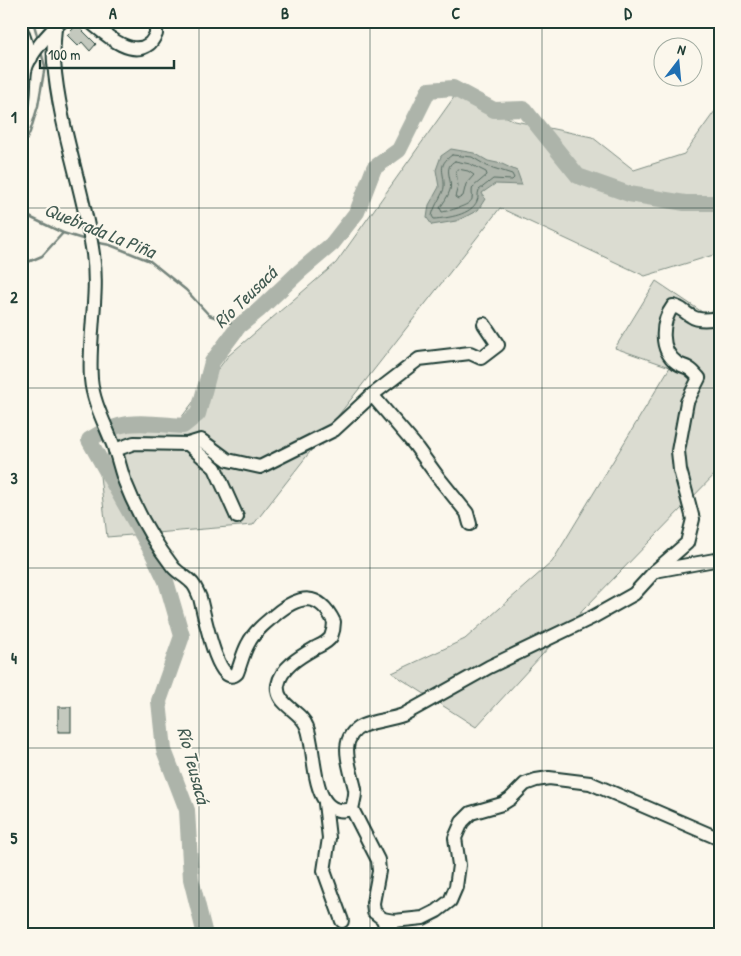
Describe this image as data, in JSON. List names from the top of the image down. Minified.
{"water":["Quebrada La Piña","Río Teusacá"],"scale_bar":"100 m","north":"top","grid":{"columns":["A","B","C","D"],"rows":["1","2","3","4","5"]}}
